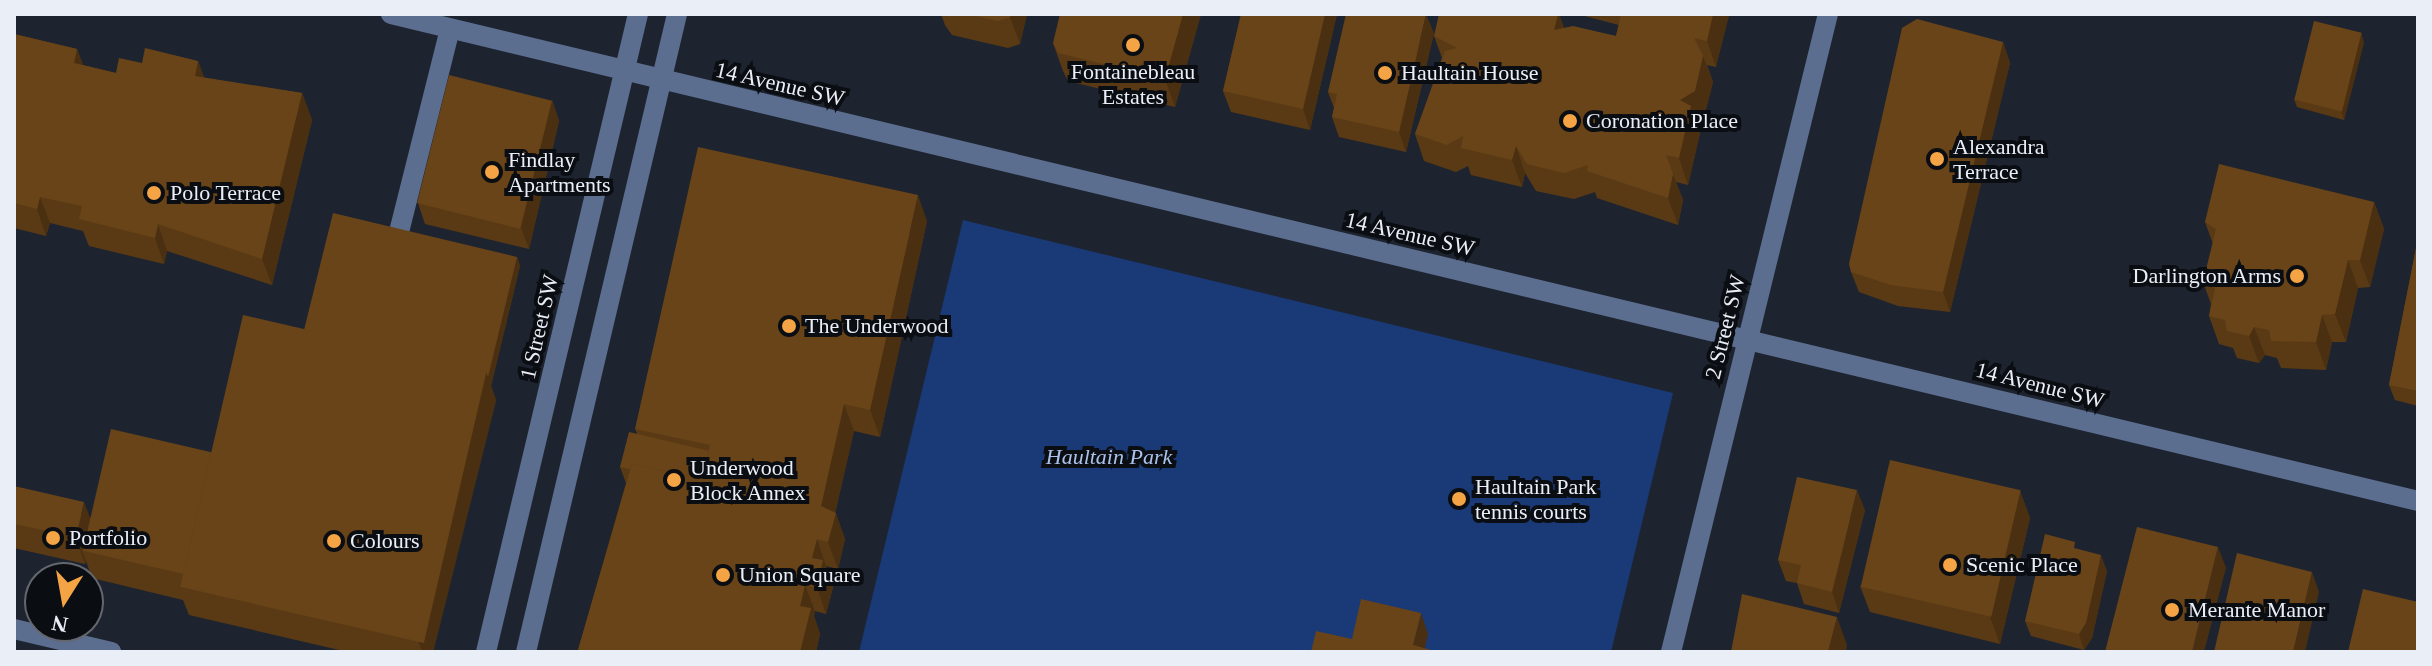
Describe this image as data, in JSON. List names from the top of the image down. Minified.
{"streets":{"street":["14 Avenue SW","1 Street SW","2 Street SW"]},"crossings":[["14 Avenue SW","1 Street SW"],["14 Avenue SW","2 Street SW"]],"parks":["Haultain Park"],"places":["Fontainebleau Estates","Haultain House","Coronation Place","Alexandra Terrace","Findlay Apartments","Polo Terrace","Darlington Arms","The Underwood","Underwood Block Annex","Haultain Park tennis courts","Portfolio","Colours","Scenic Place","Union Square","Merante Manor"],"north":"bottom"}
